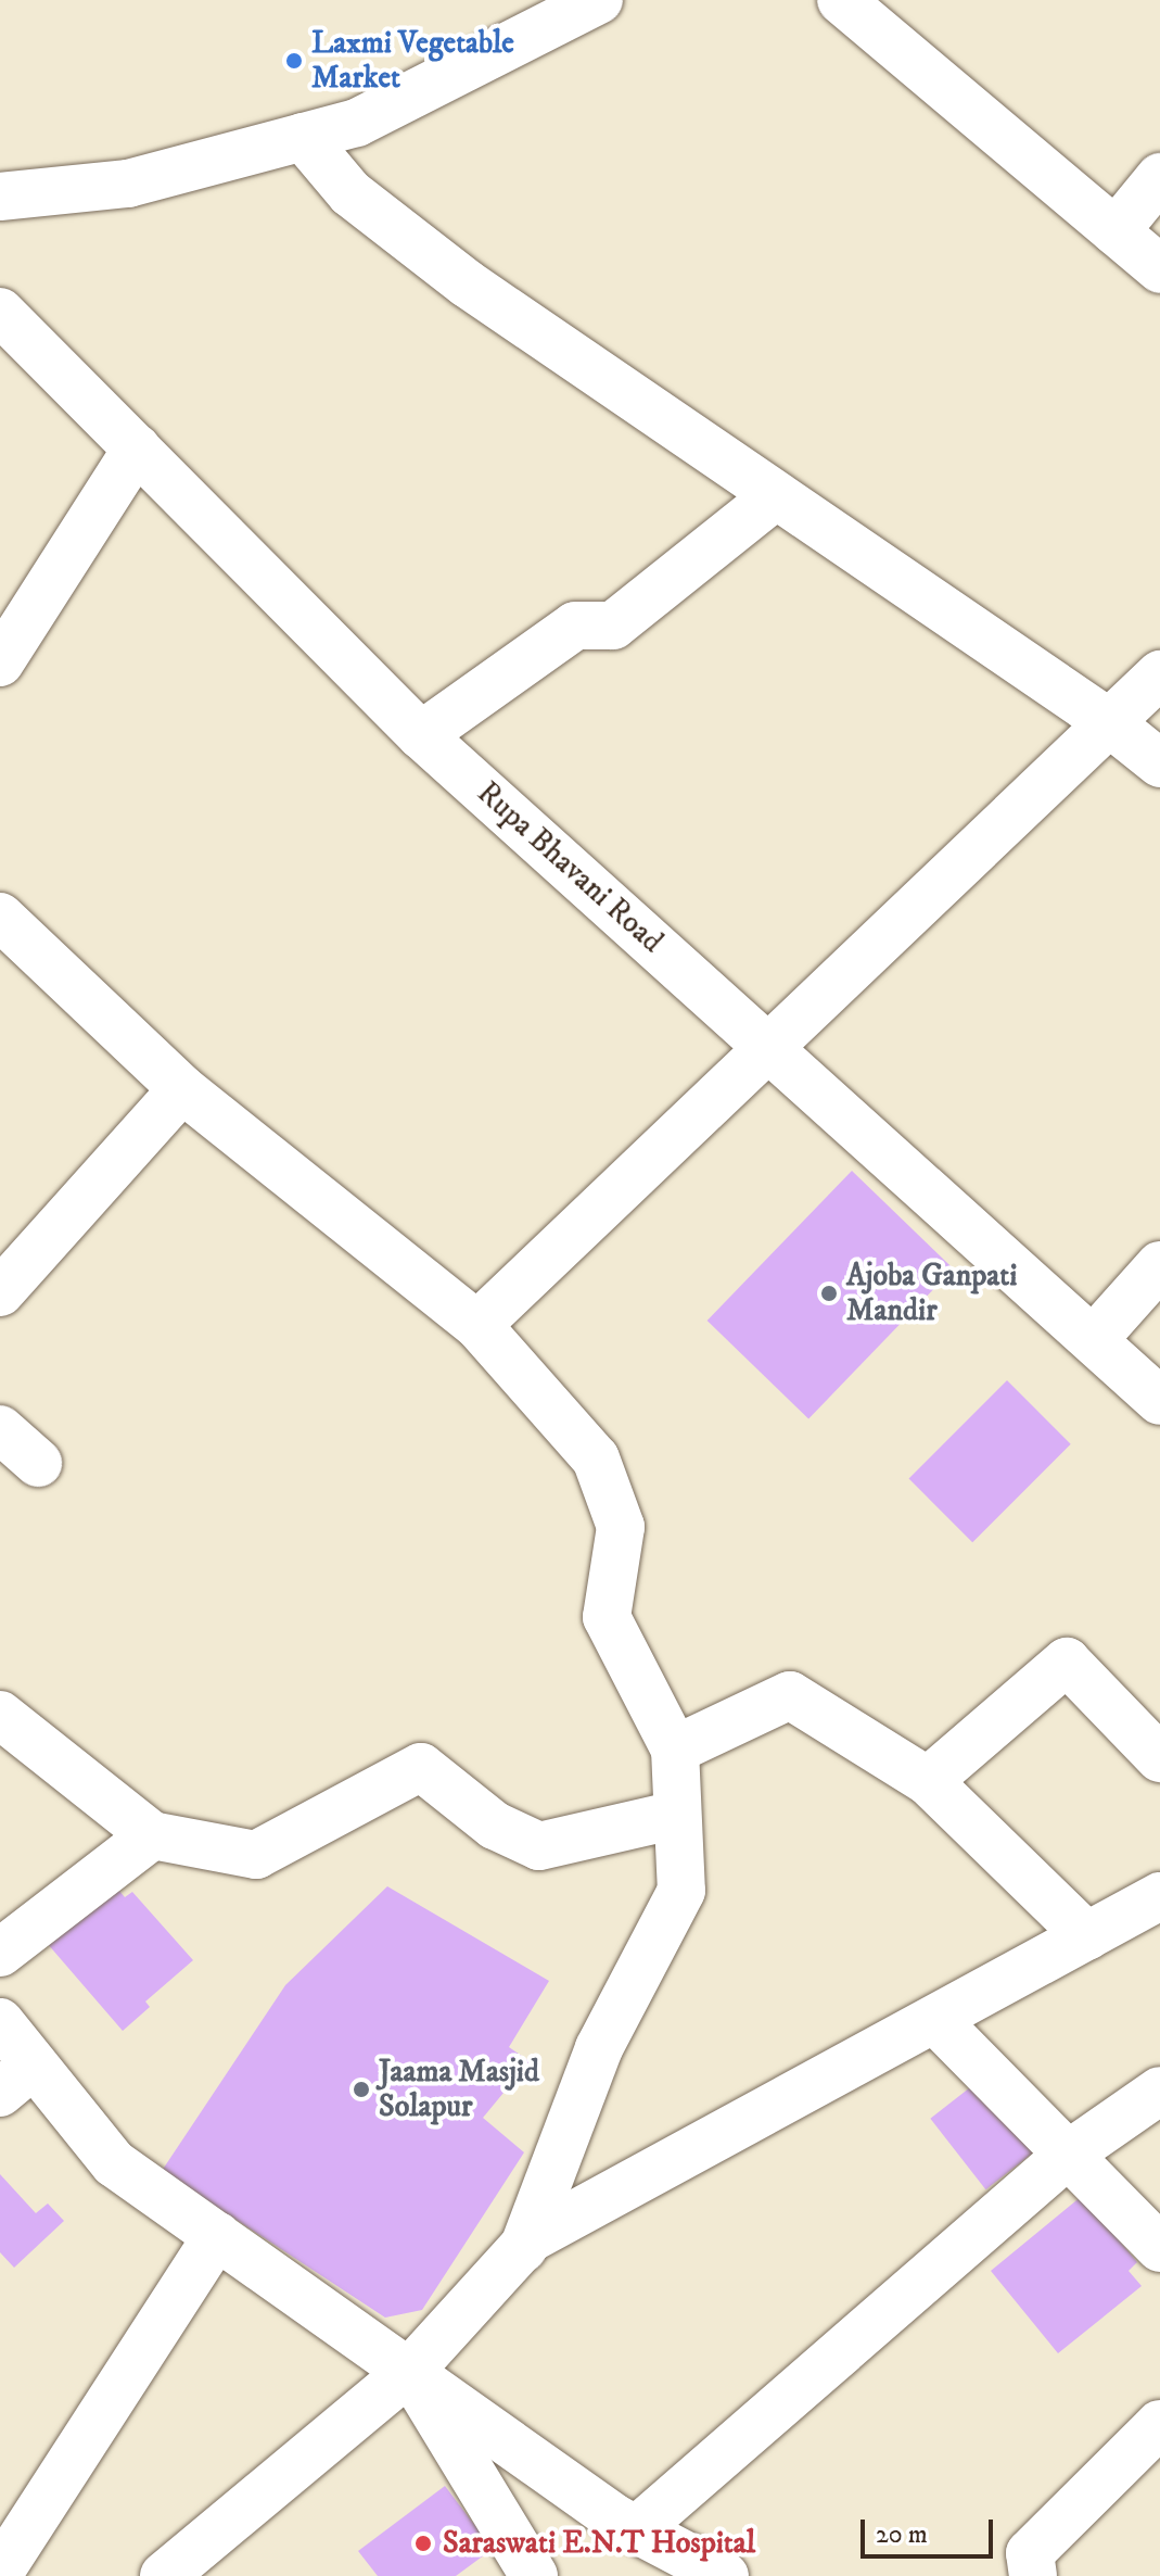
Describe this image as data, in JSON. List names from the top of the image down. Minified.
{"streets":{"street":["Rupa Bhavani Road"]},"places":["Laxmi Vegetable Market","Ajoba Ganpati Mandir","Jaama Masjid Solapur","Saraswati E.N.T Hospital"],"scale_bar":"20 m"}
